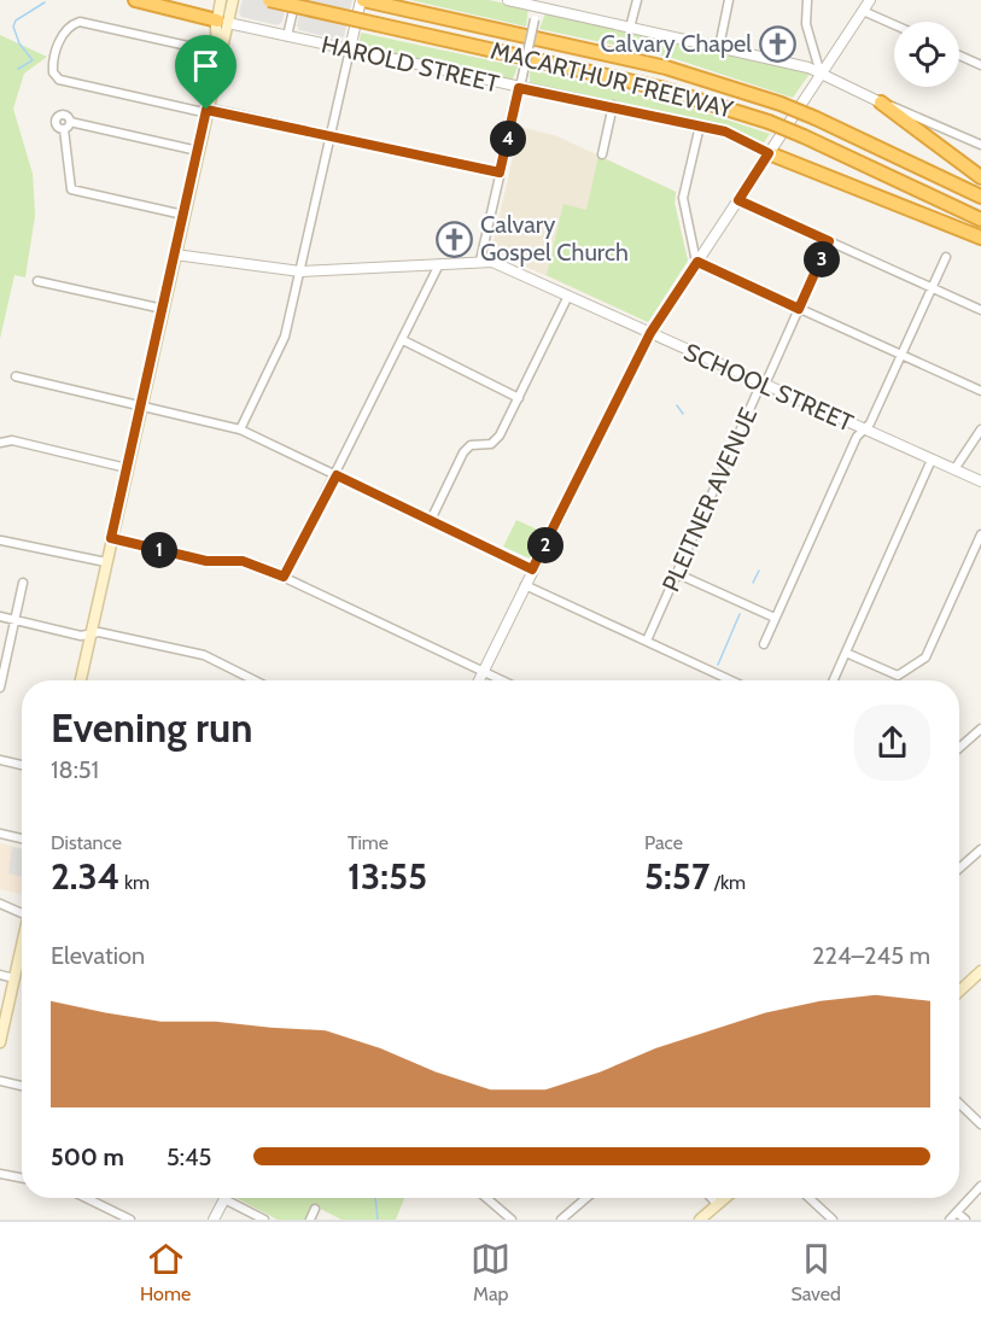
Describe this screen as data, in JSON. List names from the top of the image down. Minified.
{"streets":{"highway":["MACARTHUR FREEWAY"],"street":["HAROLD STREET","SCHOOL STREET","PLEITNER AVENUE"]},"crossings":[["SCHOOL STREET","PLEITNER AVENUE"]],"places":{"church":["Calvary Chapel","Calvary Gospel Church"]},"page":{"pins":["4","3","2","1"],"heading":["Evening run","18:51"],"stats":[["Distance","2.34 km"],["Time","13:55"],["Pace","5:57 /km"]],"chart":["Elevation","224–245 m"],"list":[{"name":"500 m","note":"5:45"}],"tabs":["Home","Map","Saved"]}}
